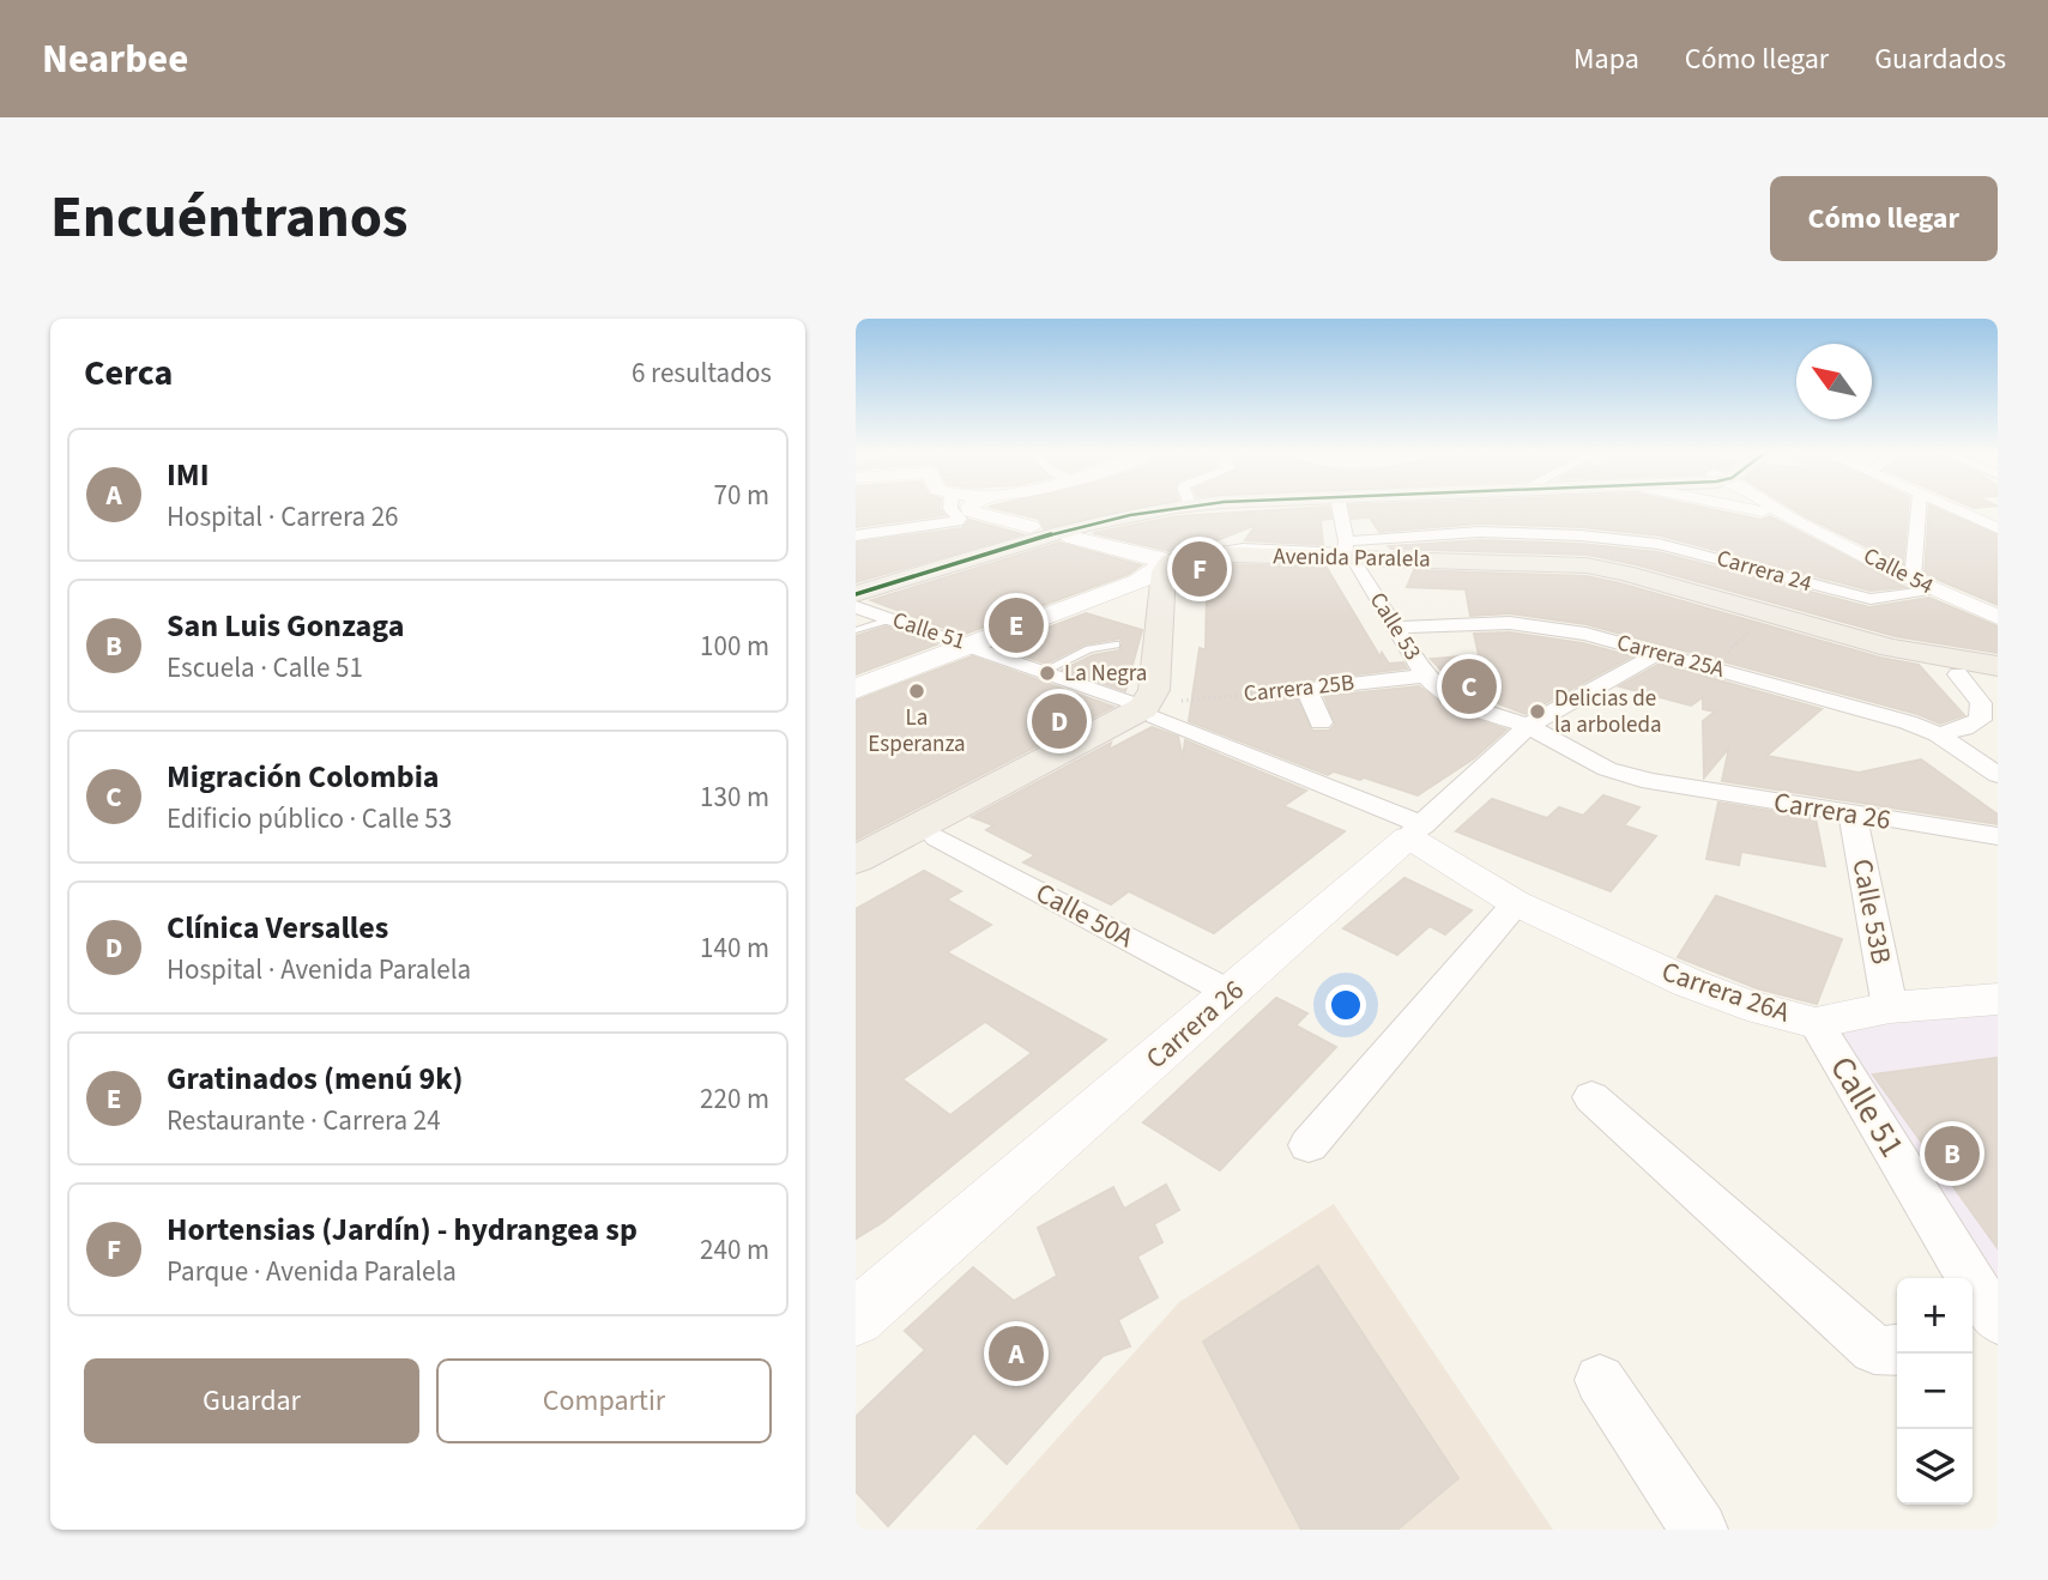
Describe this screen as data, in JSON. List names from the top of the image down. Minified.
{"streets":{"main road":["Avenida Paralela"],"street":["Carrera 24","Calle 54","Calle 53","Calle 51","Carrera 25A","Carrera 25B","Carrera 26","Calle 53B","Calle 50A","Carrera 26A"]},"crossings":[["Avenida Paralela","Carrera 24"],["Avenida Paralela","Calle 53"],["Avenida Paralela","Calle 51"],["Avenida Paralela","Carrera 25B"],["Carrera 24","Calle 54"],["Carrera 24","Calle 53"],["Calle 53","Carrera 25A"],["Calle 53","Carrera 25B"],["Calle 53","Carrera 26"],["Calle 51","Carrera 25B"],["Calle 51","Carrera 26"],["Calle 51","Carrera 26A"],["Carrera 25A","Carrera 26"],["Carrera 26","Calle 53B"],["Carrera 26","Calle 50A"],["Carrera 26","Carrera 26A"],["Calle 53B","Carrera 26A"]],"places":["La Negra","La Esperanza","Delicias de la arboleda"],"north":"top left","page":{"header":"Nearbee","nav":["Mapa","Cómo llegar","Guardados"],"title":"Encuéntranos","buttons":["Cómo llegar",["Guardar","Compartir"]],"heading":["Cerca","6 resultados"],"list":[{"mark":"A","name":"IMI","note":"Hospital · Carrera 26","value":"70 m"},{"mark":"B","name":"San Luis Gonzaga","note":"Escuela · Calle 51","value":"100 m"},{"mark":"C","name":"Migración Colombia","note":"Edificio público · Calle 53","value":"130 m"},{"mark":"D","name":"Clínica Versalles","note":"Hospital · Avenida Paralela","value":"140 m"},{"mark":"E","name":"Gratinados (menú 9k)","note":"Restaurante · Carrera 24","value":"220 m"},{"mark":"F","name":"Hortensias (Jardín) - hydrangea sp","note":"Parque · Avenida Paralela","value":"240 m"}],"pins":["F","E","C","D","B","A"],"map_buttons":["+","−"]}}
